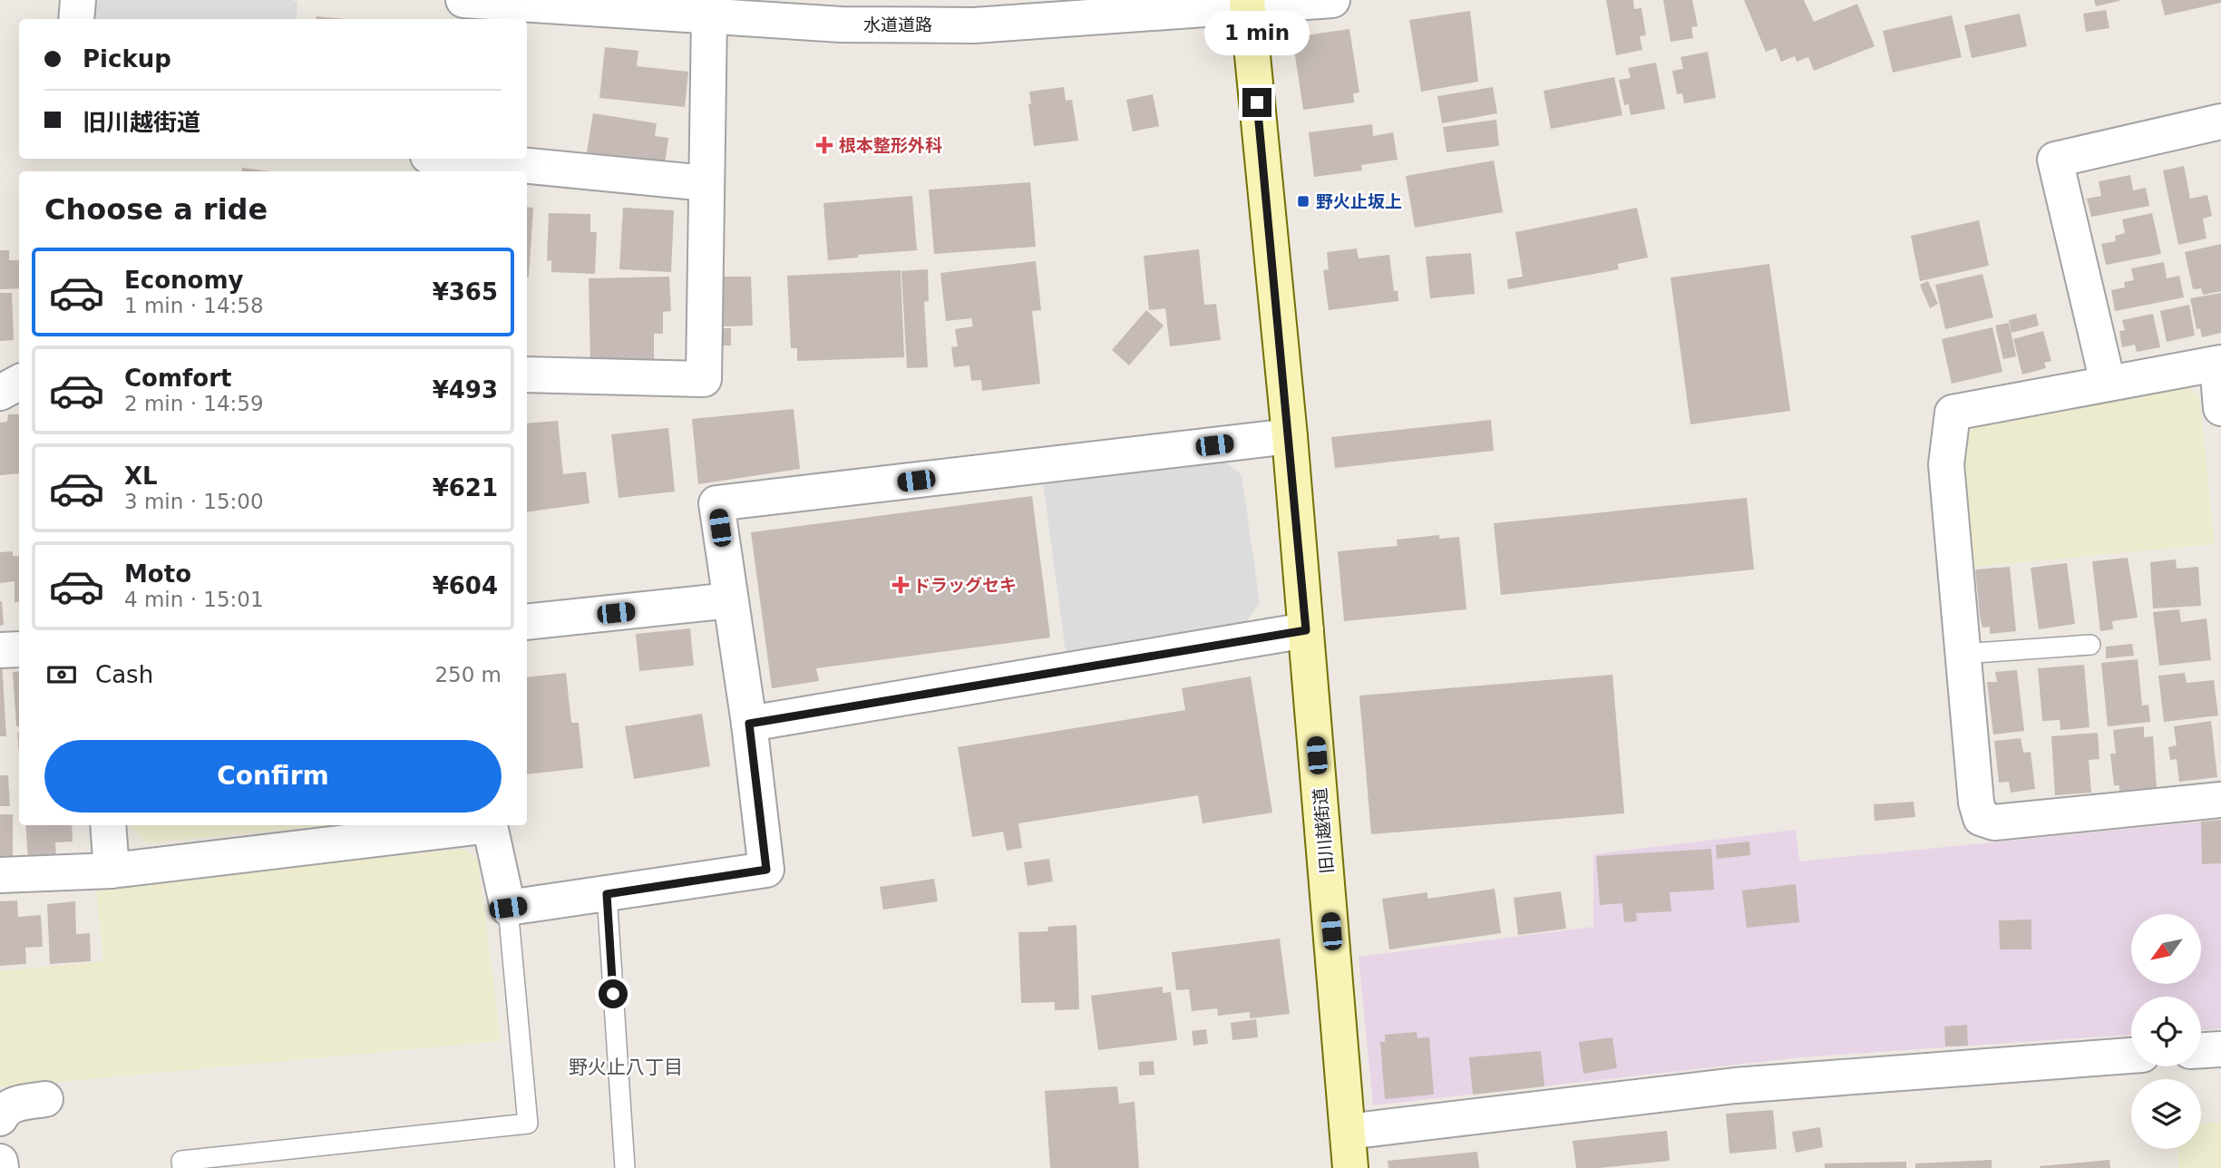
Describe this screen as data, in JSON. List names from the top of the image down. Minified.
{"streets":{"main road":["旧川越街道"],"street":["水道道路"]},"crossings":[["水道道路","旧川越街道"]],"districts":["野火止八丁目"],"places":{"health":["根本整形外科","ドラッグセキ"],"transit":["野火止坂上"]},"north":"bottom left","page":{"bubble":"1 min","banner":["Pickup","旧川越街道"],"heading":"Choose a ride","list":[{"name":"Economy","note":"1 min · 14:58","value":"¥365"},{"name":"Comfort","note":"2 min · 14:59","value":"¥493"},{"name":"XL","note":"3 min · 15:00","value":"¥621"},{"name":"Moto","note":"4 min · 15:01","value":"¥604"}],"pay":["Cash","250 m"],"buttons":"Confirm"}}
